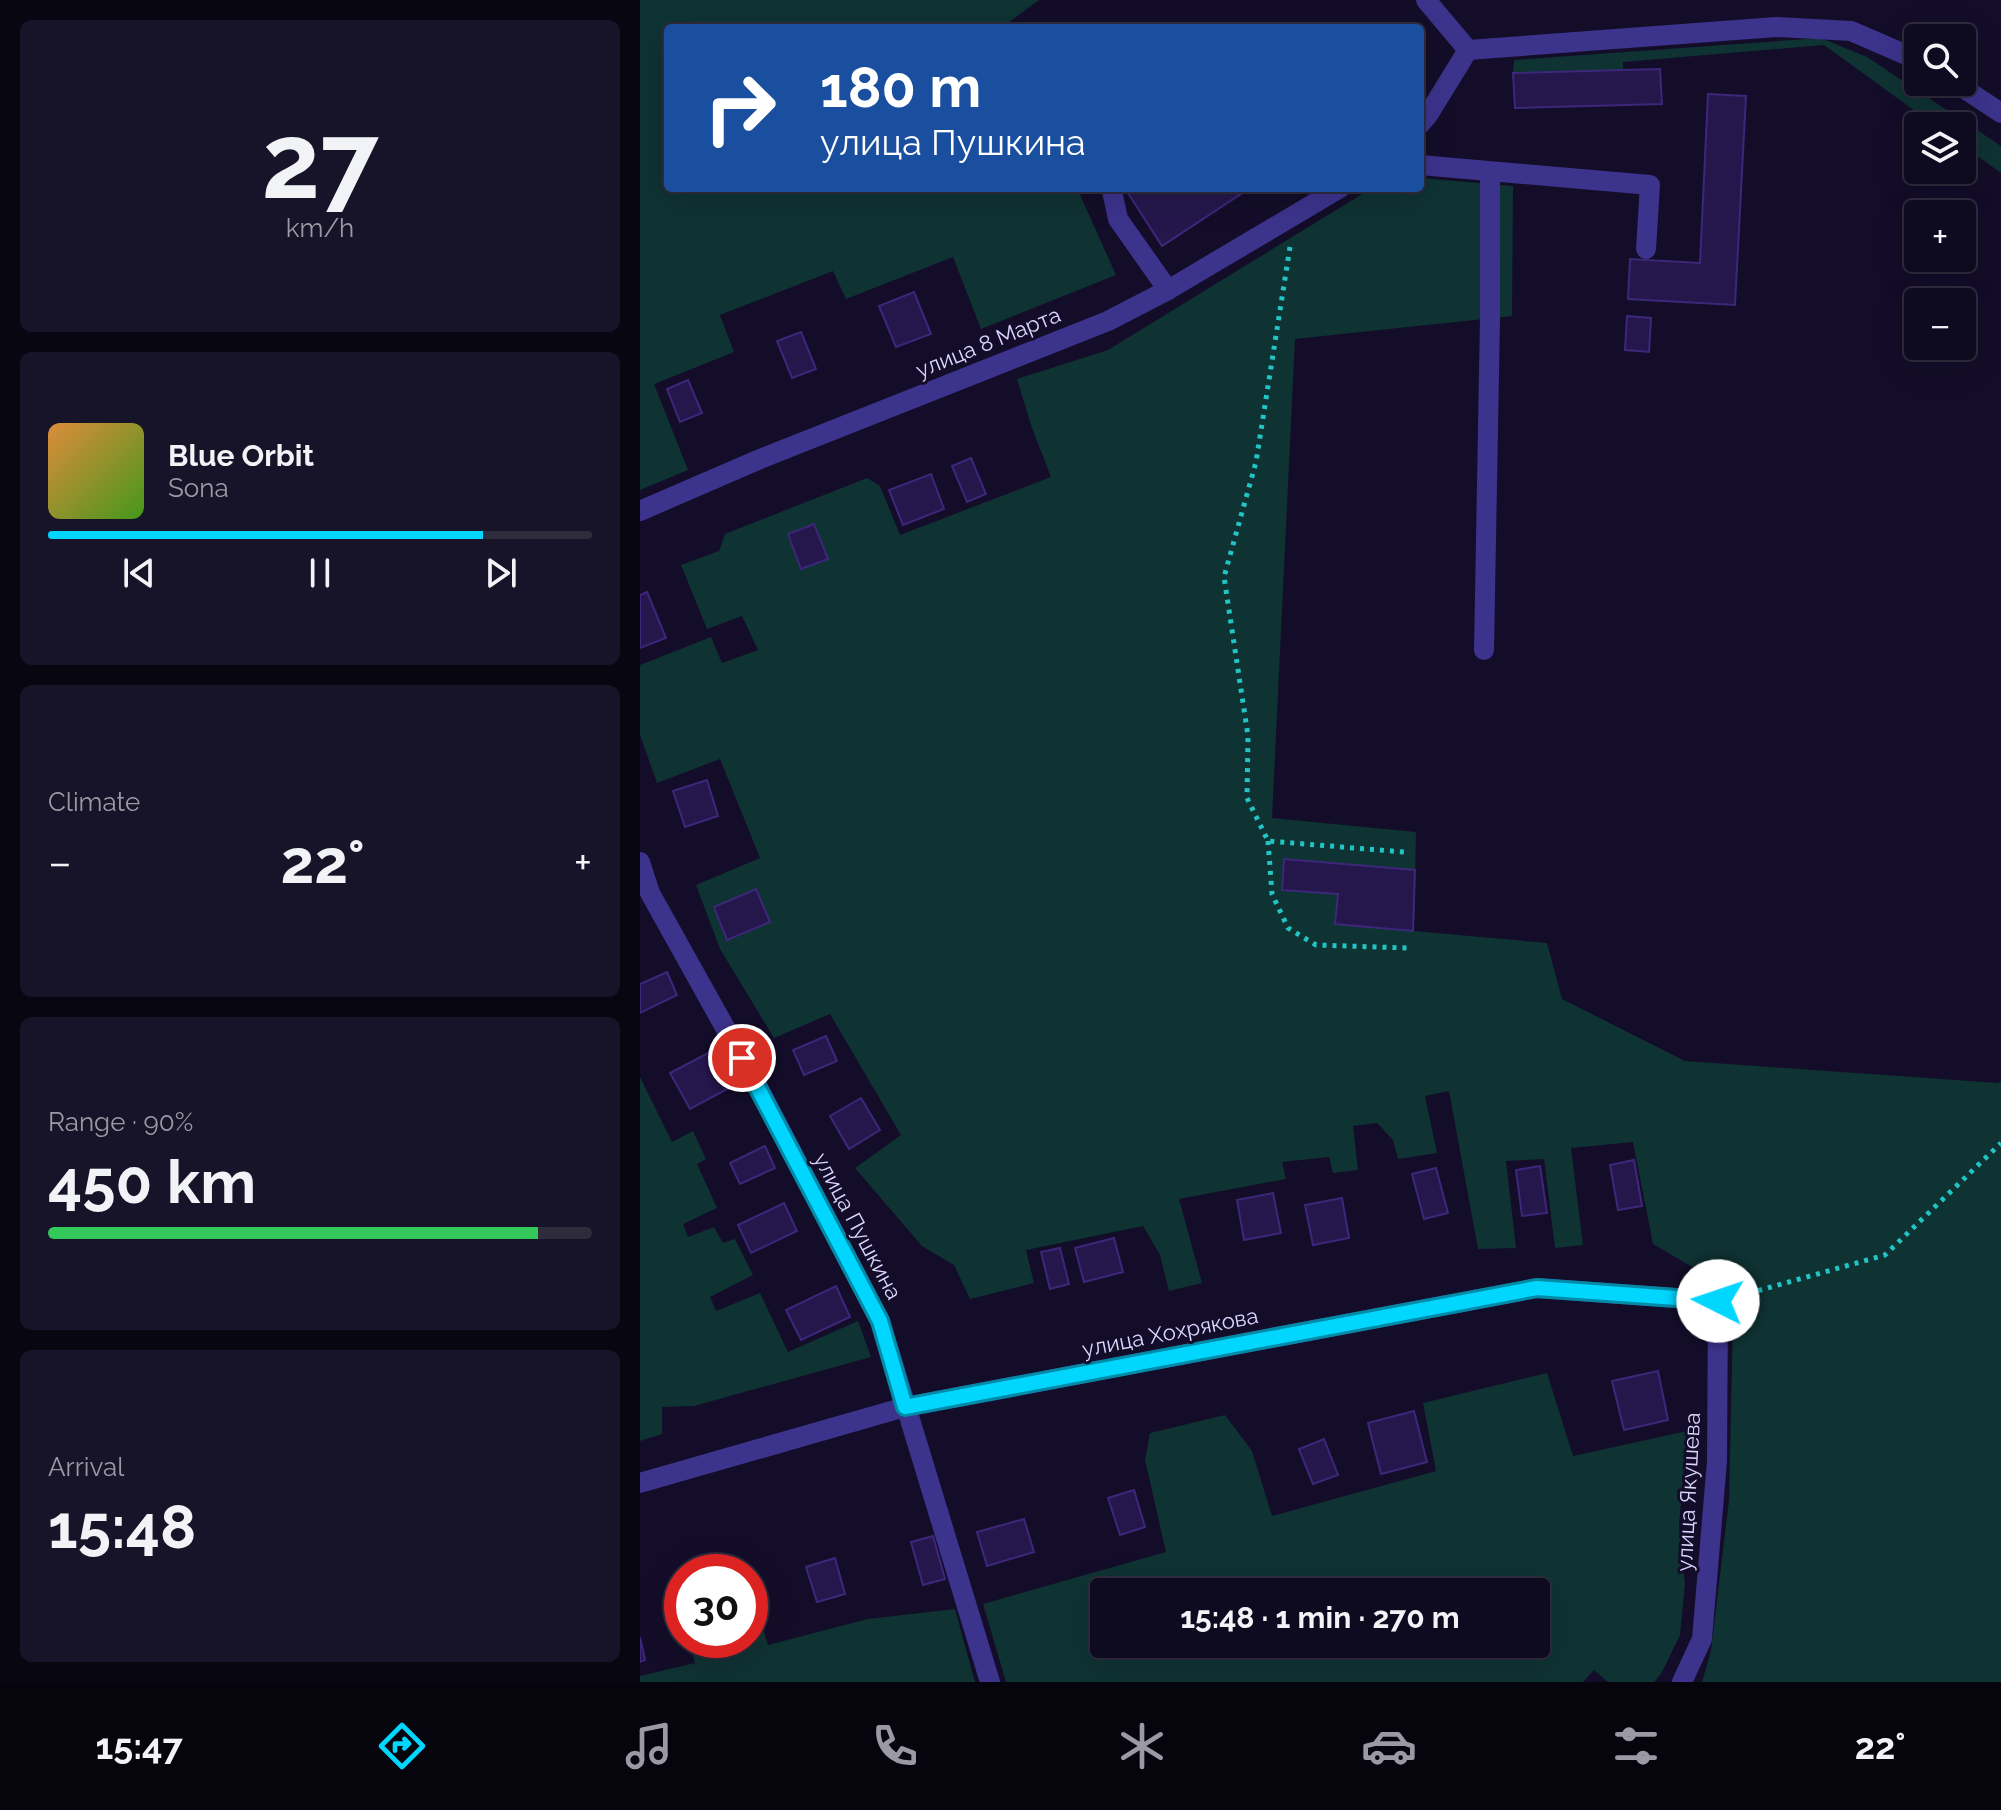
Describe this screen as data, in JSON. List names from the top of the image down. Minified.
{"streets":{"street":["улица 8 Марта","улица Пушкина","улица Хохрякова","улица Якушева"]},"crossings":[["улица Пушкина","улица Хохрякова"],["улица Хохрякова","улица Якушева"]],"page":{"tile":[["27","km/h"],"Climate",["Range · 90%","450 km"],["Arrival","15:48"]],"map_buttons":["+","−"],"turn":["180 m","улица Пушкина"],"song":["Blue Orbit","Sona"],"heat":["−","22°","+"],"limit":"30","trip":"15:48 · 1 min · 270 m","tabs":["15:47","22°"]}}
